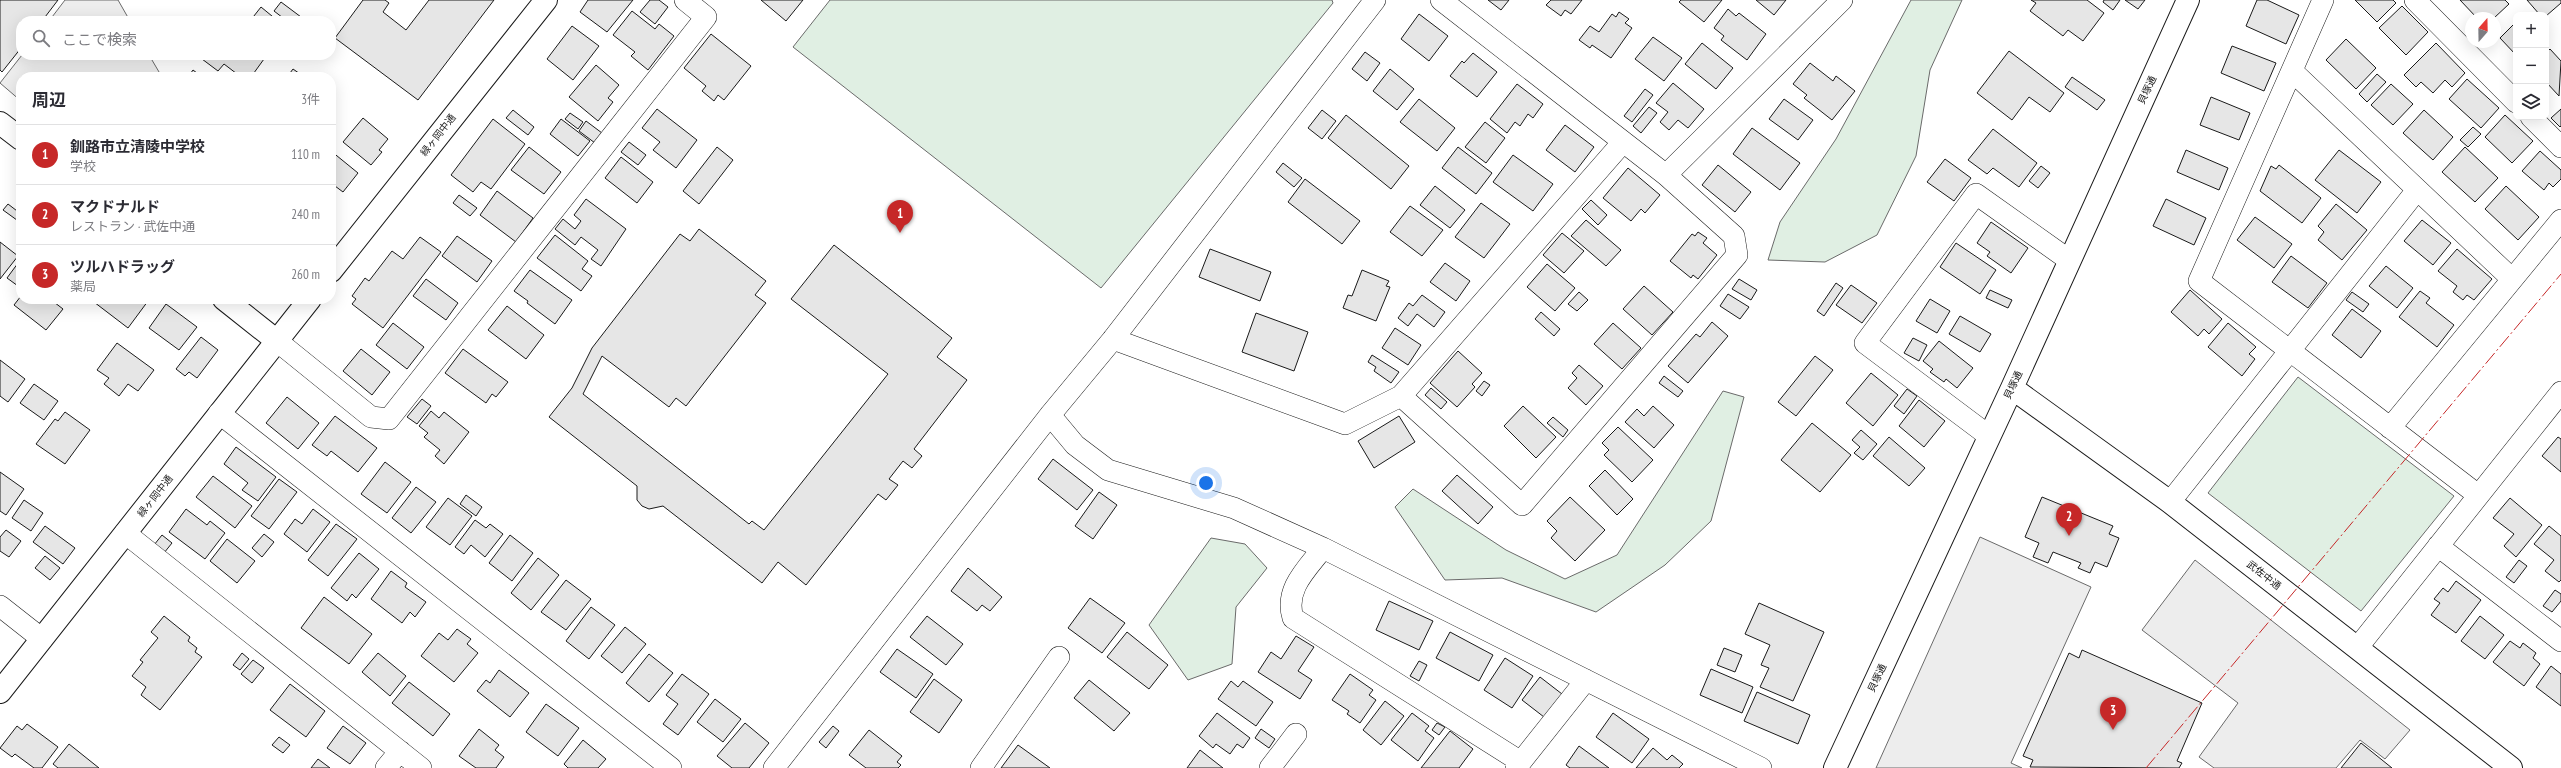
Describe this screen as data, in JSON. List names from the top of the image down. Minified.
{"streets":{"street":["貝塚通","緑ヶ岡中通","武佐中通"]},"crossings":[["貝塚通","武佐中通"]],"north":"top","page":{"map_buttons":["+","−"],"search":"ここで検索","heading":["周辺","3件"],"list":[{"mark":"1","name":"釧路市立清陵中学校","note":"学校","value":"110 m"},{"mark":"2","name":"マクドナルド","note":"レストラン · 武佐中通","value":"240 m"},{"mark":"3","name":"ツルハドラッグ","note":"薬局","value":"260 m"}],"pins":["1","2","3"]}}
